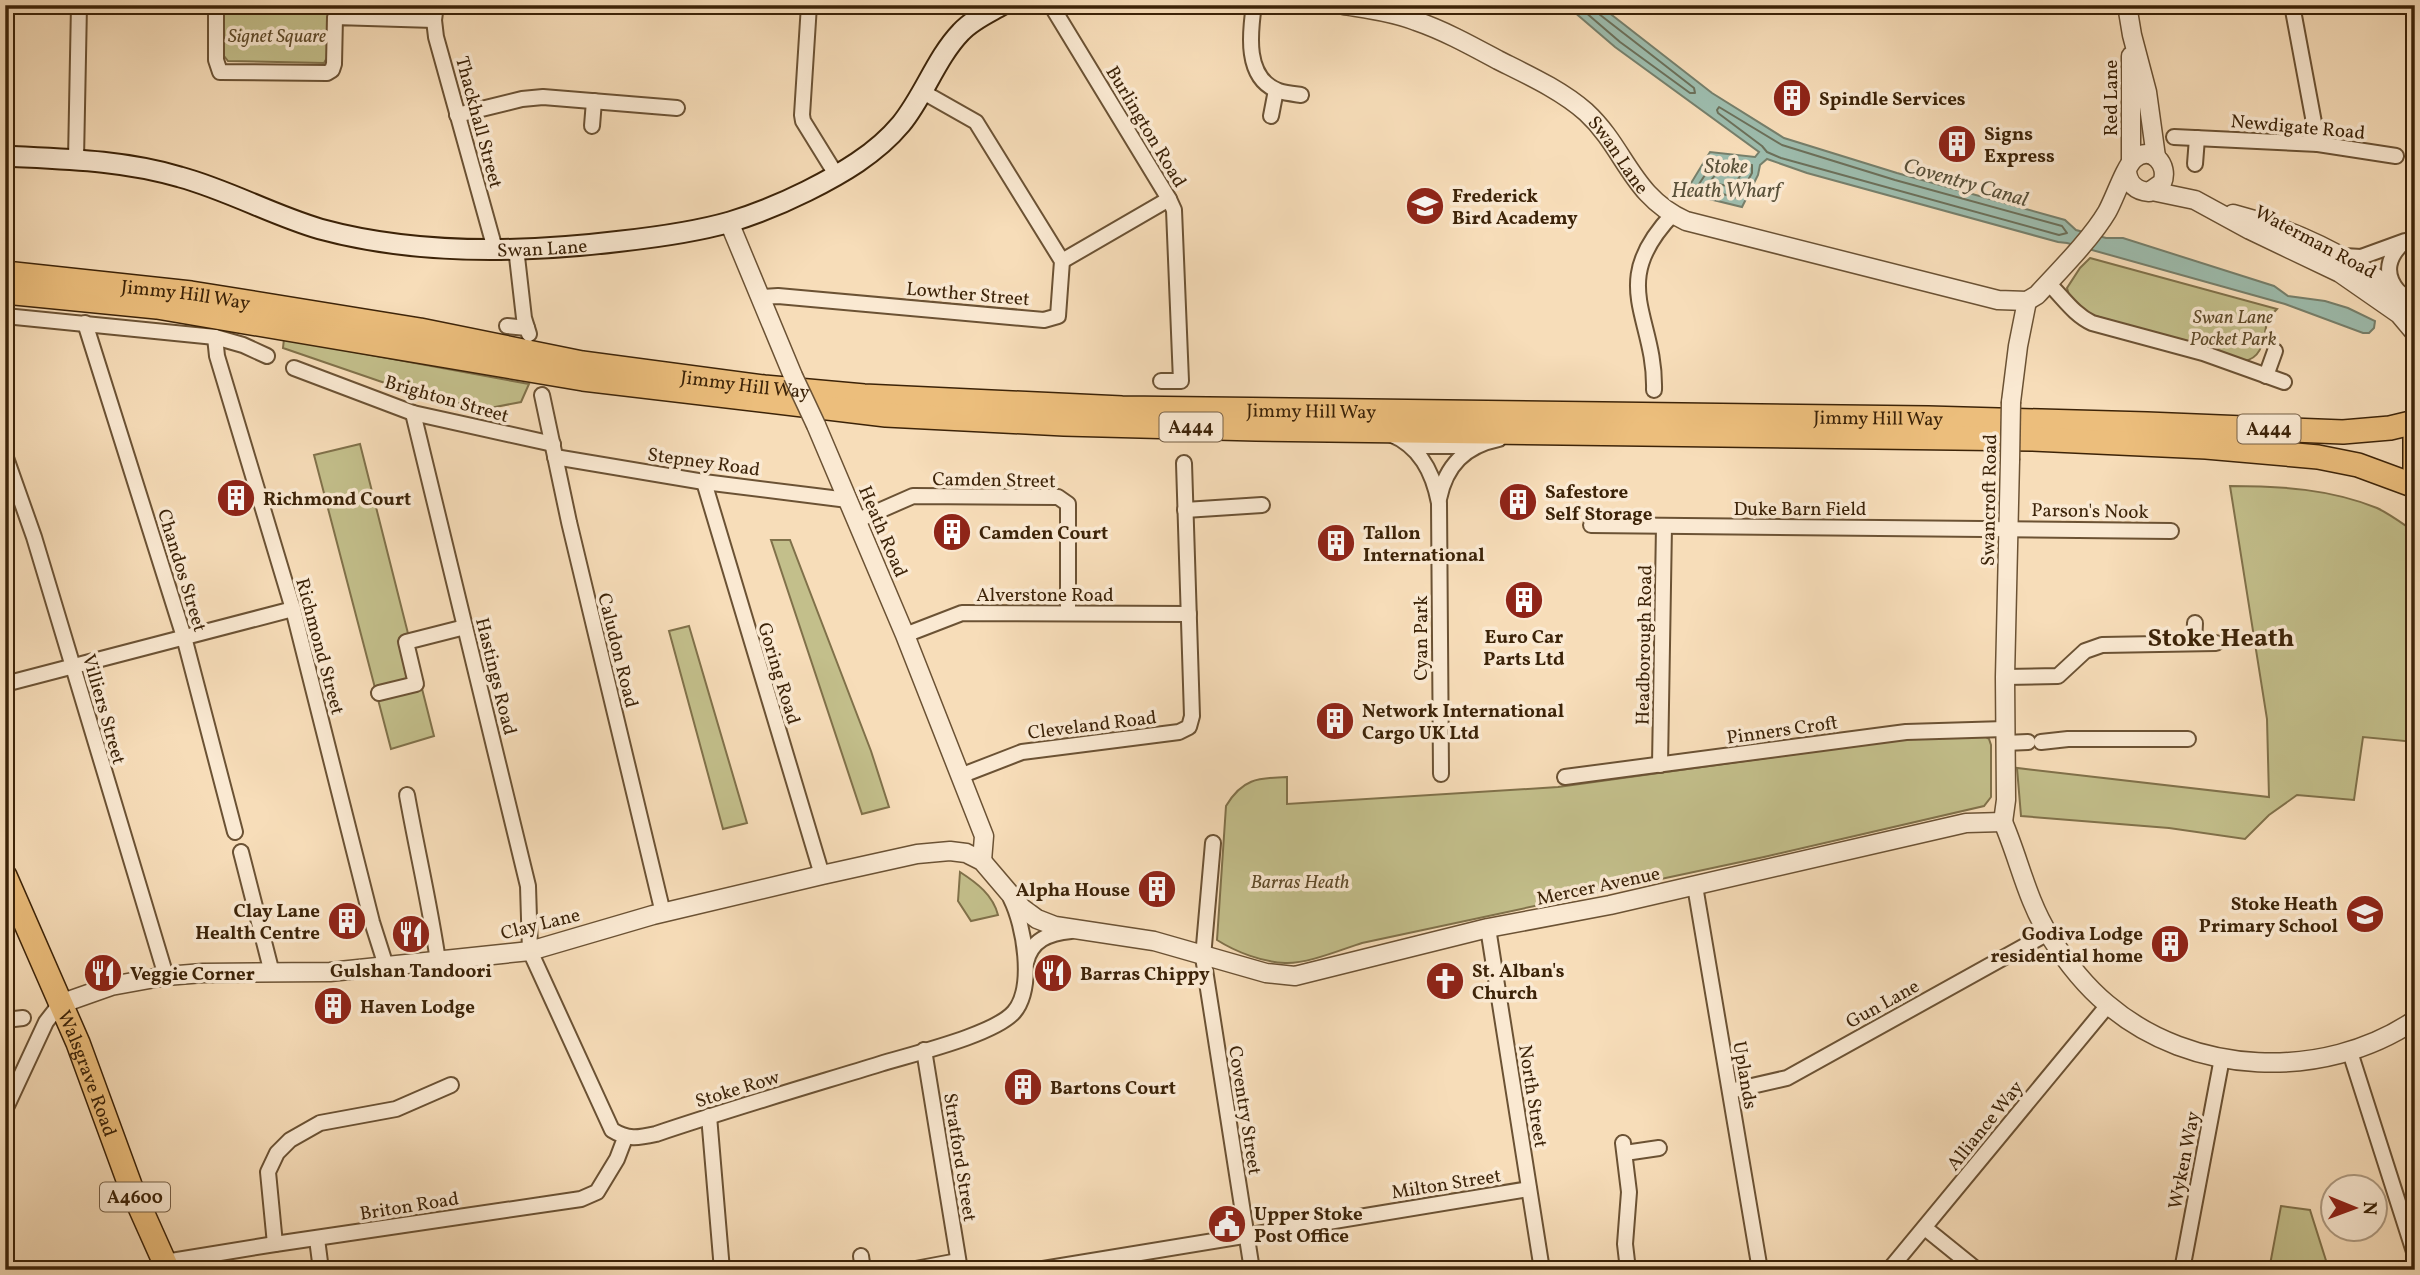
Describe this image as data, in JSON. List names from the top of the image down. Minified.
{"streets":{"highway":["Jimmy Hill Way","A444","Walsgrave Road","A4600"],"main road":["Swan Lane"],"street":["Red Lane","Thackhall Street","Burlington Road","Newdigate Road","Waterman Road","Lowther Street","Brighton Street","Stepney Road","Camden Street","Swancroft Road","Duke Barn Field","Parson's Nook","Heath Road","Chandos Street","Alverstone Road","Cyan Park","Headborough Road","Richmond Street","Caludon Road","Goring Road","Hastings Road","Villiers Street","Cleveland Road","Pinners Croft","Mercer Avenue","Clay Lane","Gun Lane","Uplands","Stoke Row","North Street","Coventry Street","Alliance Way","Stratford Street","Wyken Way","Milton Street","Briton Road"]},"crossings":[["Red Lane","Waterman Road"],["Thackhall Street","Swan Lane"],["Swan Lane","Swancroft Road"],["Swan Lane","Heath Road"],["Lowther Street","Heath Road"],["Jimmy Hill Way","Cyan Park"],["Brighton Street","Stepney Road"],["Brighton Street","Caludon Road"],["Brighton Street","Hastings Road"],["Stepney Road","Heath Road"],["Stepney Road","Caludon Road"],["Stepney Road","Goring Road"],["Camden Street","Heath Road"],["Camden Street","Alverstone Road"],["Swancroft Road","Duke Barn Field"],["Swancroft Road","Parson's Nook"],["Swancroft Road","Pinners Croft"],["Swancroft Road","Mercer Avenue"],["Duke Barn Field","Parson's Nook"],["Duke Barn Field","Headborough Road"],["Heath Road","Alverstone Road"],["Heath Road","Cleveland Road"],["Heath Road","Mercer Avenue"],["Heath Road","Clay Lane"],["Alverstone Road","Cleveland Road"],["Headborough Road","Pinners Croft"],["Richmond Street","Clay Lane"],["Caludon Road","Clay Lane"],["Goring Road","Clay Lane"],["Hastings Road","Clay Lane"],["Villiers Street","Clay Lane"],["Mercer Avenue","Clay Lane"],["Mercer Avenue","Uplands"],["Mercer Avenue","North Street"],["Mercer Avenue","Coventry Street"],["Clay Lane","Walsgrave Road"],["Gun Lane","Uplands"],["Walsgrave Road","Briton Road"],["Stoke Row","Stratford Street"],["Stoke Row","Briton Road"],["North Street","Milton Street"],["Coventry Street","Milton Street"]],"districts":["Stoke Heath"],"water":["Stoke Heath Wharf","Coventry Canal"],"parks":["Signet Square","Swan Lane Pocket Park","Barras Heath"],"places":{"building":["Spindle Services","Signs Express","Richmond Court","Safestore Self Storage","Camden Court","Tallon International","Euro Car Parts Ltd","Network International Cargo UK Ltd","Alpha House","Clay Lane Health Centre","Godiva Lodge residential home","Haven Lodge","Bartons Court"],"school or university":["Frederick Bird Academy","Stoke Heath Primary School"],"restaurant":["Gulshan Tandoori","Veggie Corner","Barras Chippy"],"church":["St. Alban's Church"],"public building":["Upper Stoke Post Office"]},"north":"right"}
